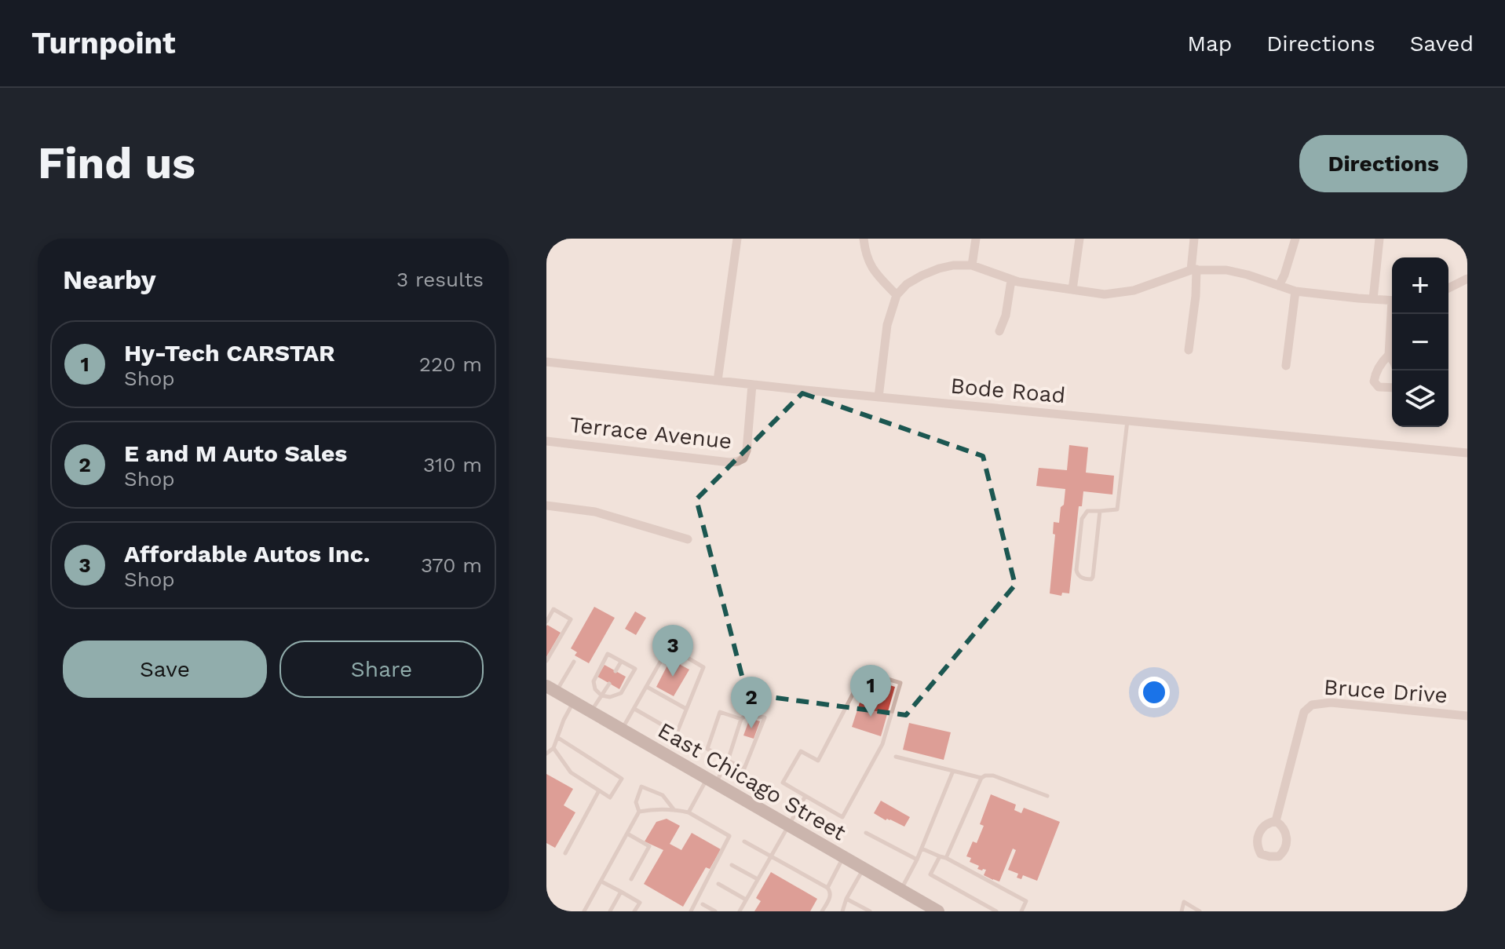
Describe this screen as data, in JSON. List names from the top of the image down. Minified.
{"streets":{"main road":["East Chicago Street"],"street":["Bode Road","Terrace Avenue","Bruce Drive"]},"crossings":[["Bode Road","Terrace Avenue"]],"page":{"header":"Turnpoint","nav":["Map","Directions","Saved"],"buttons":["Directions",["Save","Share"]],"title":"Find us","heading":["Nearby","3 results"],"map_buttons":["+","−"],"list":[{"mark":"1","name":"Hy-Tech CARSTAR","note":"Shop","value":"220 m"},{"mark":"2","name":"E and M Auto Sales","note":"Shop","value":"310 m"},{"mark":"3","name":"Affordable Autos Inc.","note":"Shop","value":"370 m"}],"pins":["3","1","2"]}}
